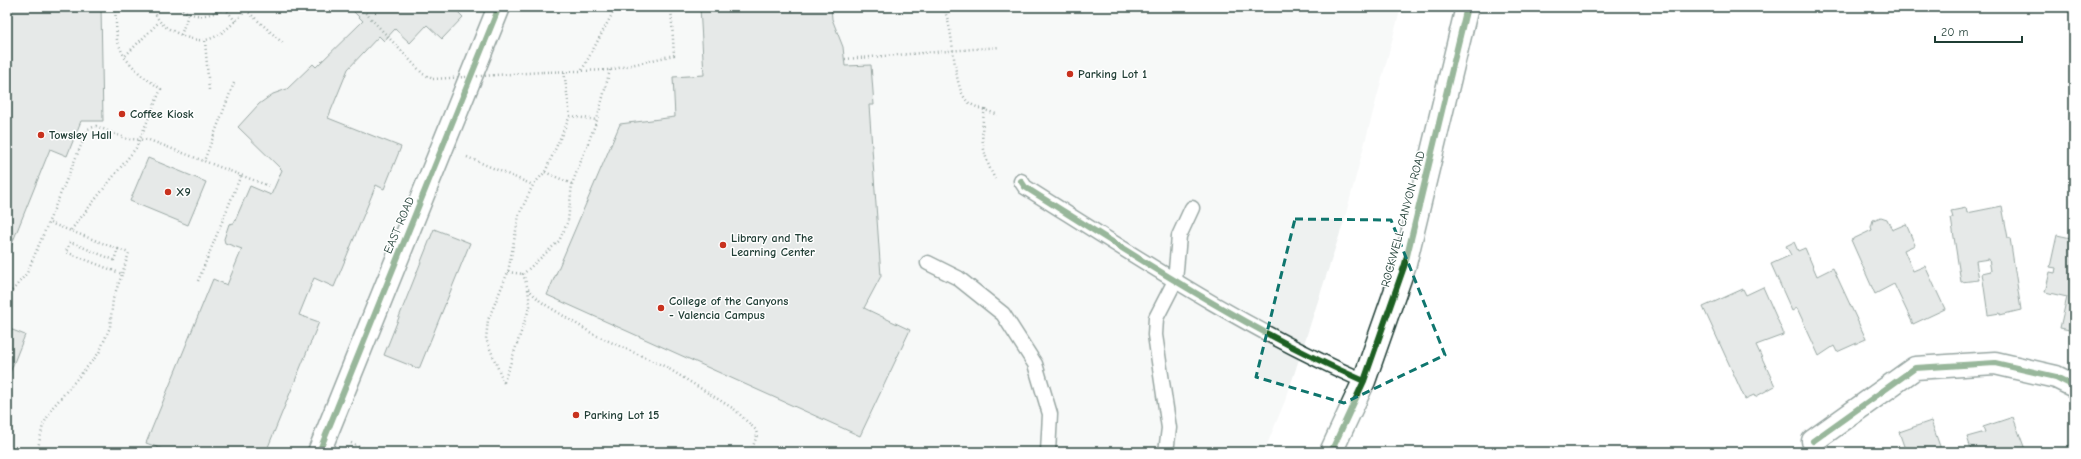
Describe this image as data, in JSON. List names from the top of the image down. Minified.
{"streets":{"street":["ROCKWELL CANYON ROAD","EAST ROAD"]},"places":["Parking Lot 1","Coffee Kiosk","Towsley Hall","X9","Library and The Learning Center","College of the Canyons - Valencia Campus","Parking Lot 15"],"scale_bar":"20 m"}
